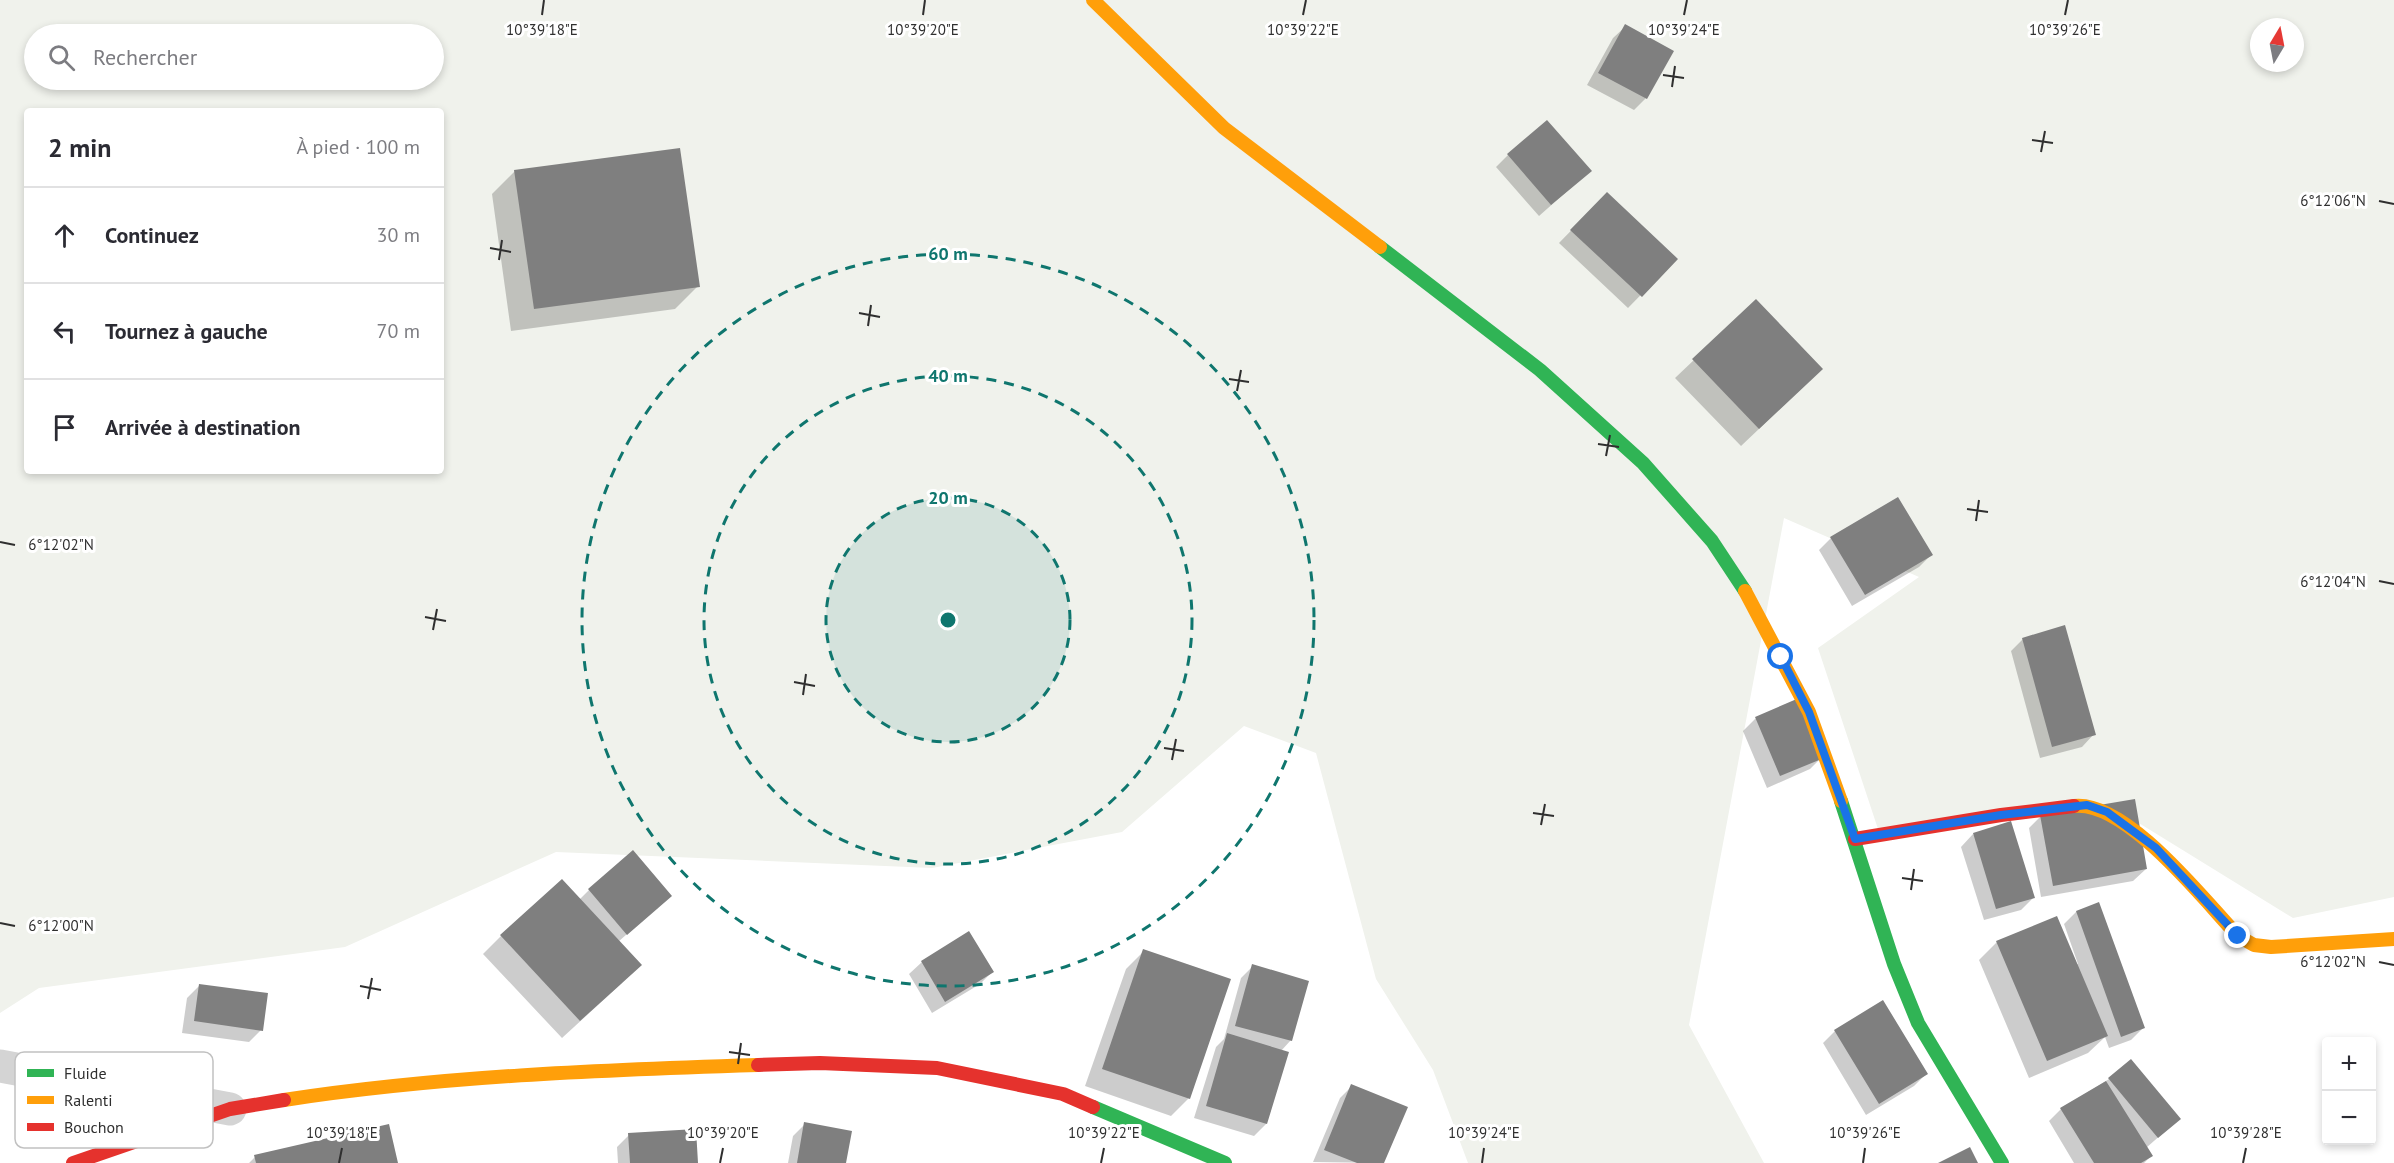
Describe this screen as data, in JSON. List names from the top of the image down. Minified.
{"legend":["Fluide","Ralenti","Bouchon"],"north":"top","page":{"search":"Rechercher","heading":["2 min","À pied · 100 m"],"list":[["Continuez","30 m"],["Tournez à gauche","70 m"],"Arrivée à destination"],"map_buttons":["+","−"]},"coordinates":["10°39'18\"E","10°39'20\"E","10°39'22\"E","10°39'24\"E","10°39'26\"E","6°12'06\"N","6°12'02\"N","6°12'04\"N","6°12'00\"N","10°39'28\"E"],"rings":["60 m","40 m","20 m"]}
